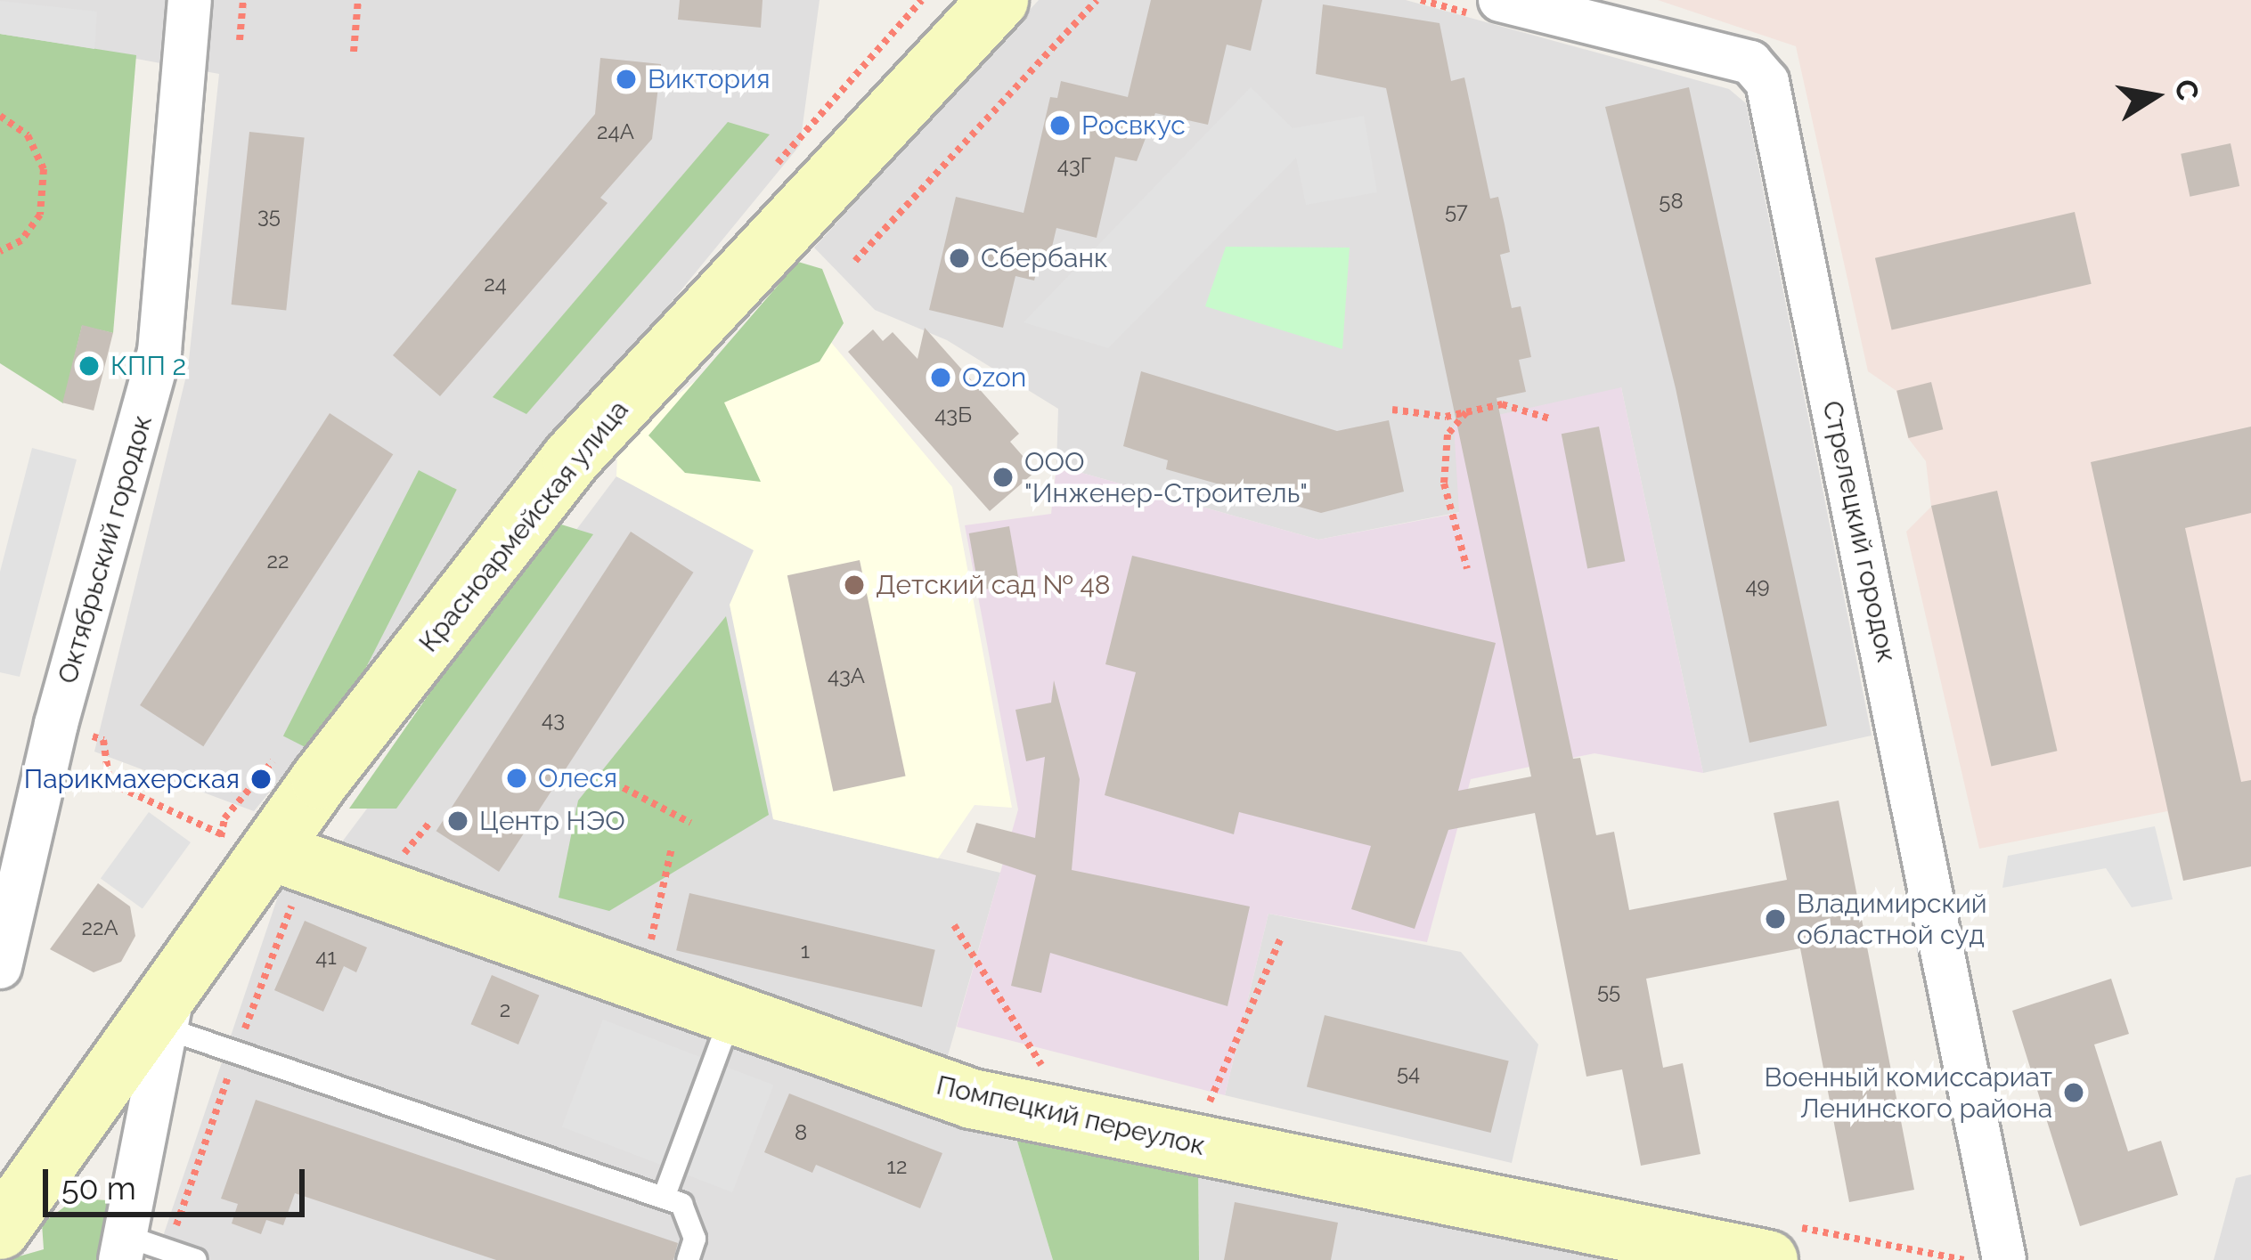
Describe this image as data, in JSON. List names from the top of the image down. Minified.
{"streets":{"street":["Красноармейская улица","Стрелецкий городок","Октябрьский городок","Помпецкий переулок"]},"crossings":[["Красноармейская улица","Помпецкий переулок"]],"places":["Виктория","Росвкус","Сбербанк","КПП 2","Ozon","ООО \"Инженер-Строитель\"","Детский сад № 48","Олеся","Парикмахерская","Центр НЭО","Владимирский областной суд","Военный комиссариат Ленинского района"],"house_numbers":["24А","43Г","58","57","35","24","43Б","22","49","43А","43","22А","1","41","55","2","54","8","12"],"scale_bar":"50 m","north":"right"}
